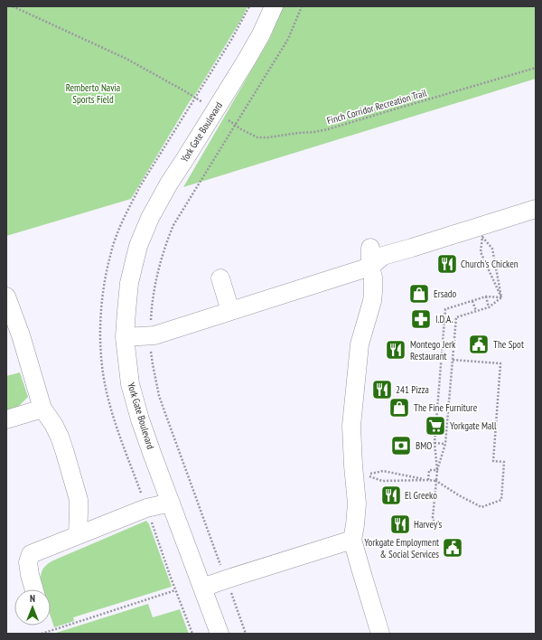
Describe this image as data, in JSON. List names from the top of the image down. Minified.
{"streets":{"street":["York Gate Boulevard"],"path":["Finch Corridor Recreation Trail"]},"parks":["Remberto Navia Sports Field"],"places":{"restaurant":["Church's Chicken","Montego Jerk Restaurant","241 Pizza","El Greeko","Harvey's"],"shop":["Ersado","The Fine Furniture"],"pharmacy":["I.D.A."],"public building":["The Spot","Yorkgate Employment & Social Services"],"supermarket":["Yorkgate Mall"],"bank":["BMO"]},"north":"top"}
